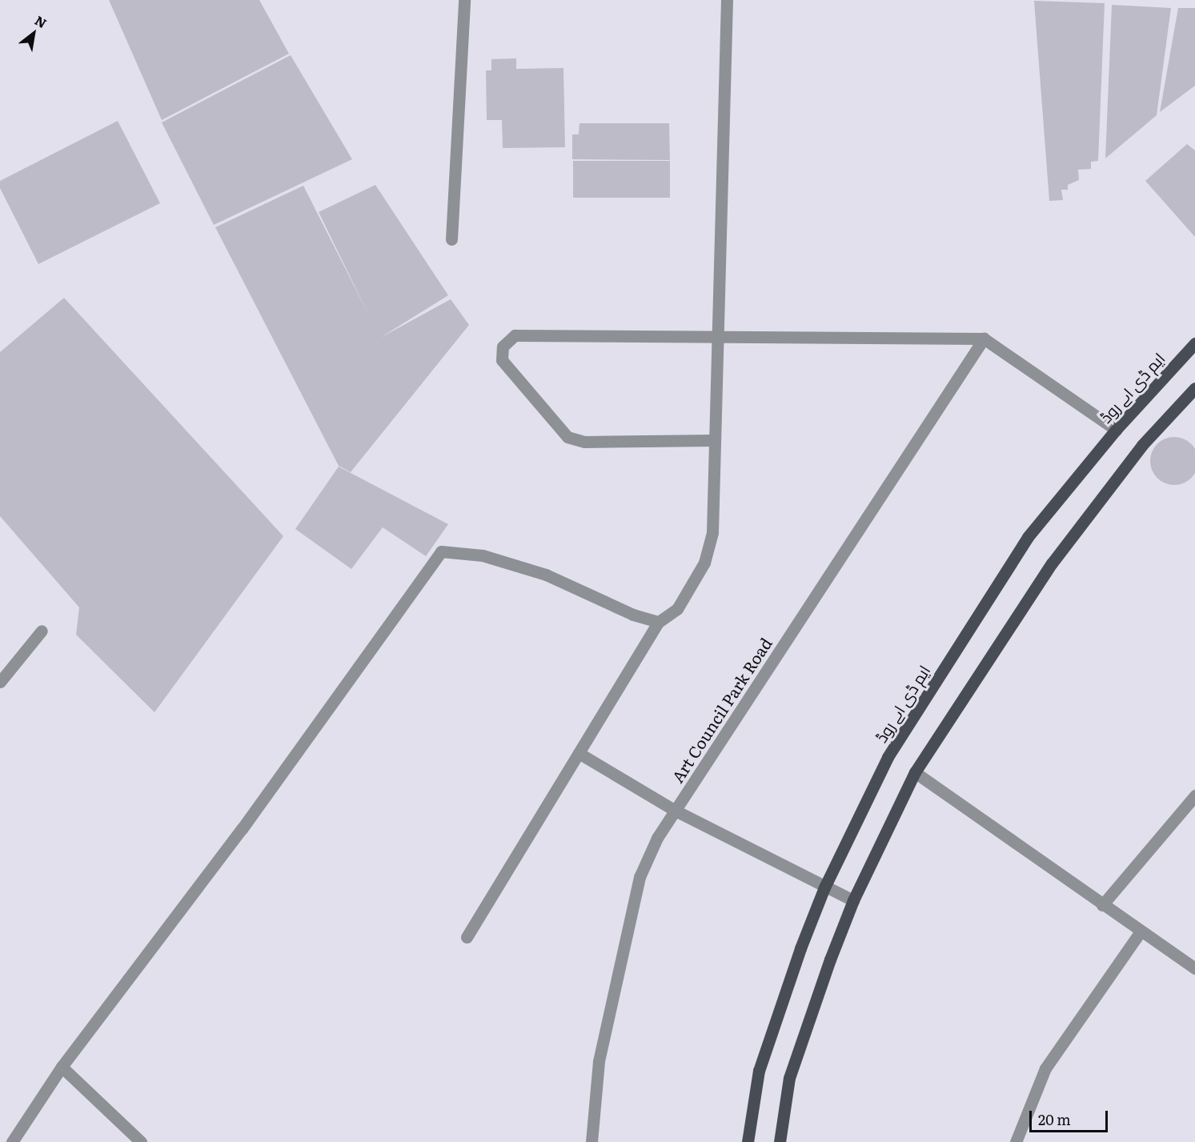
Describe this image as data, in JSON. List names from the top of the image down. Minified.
{"streets":{"main road":["ایم ڈی اے روڈ"],"street":["Art Council Park Road"]},"scale_bar":"20 m","north":"top right"}
